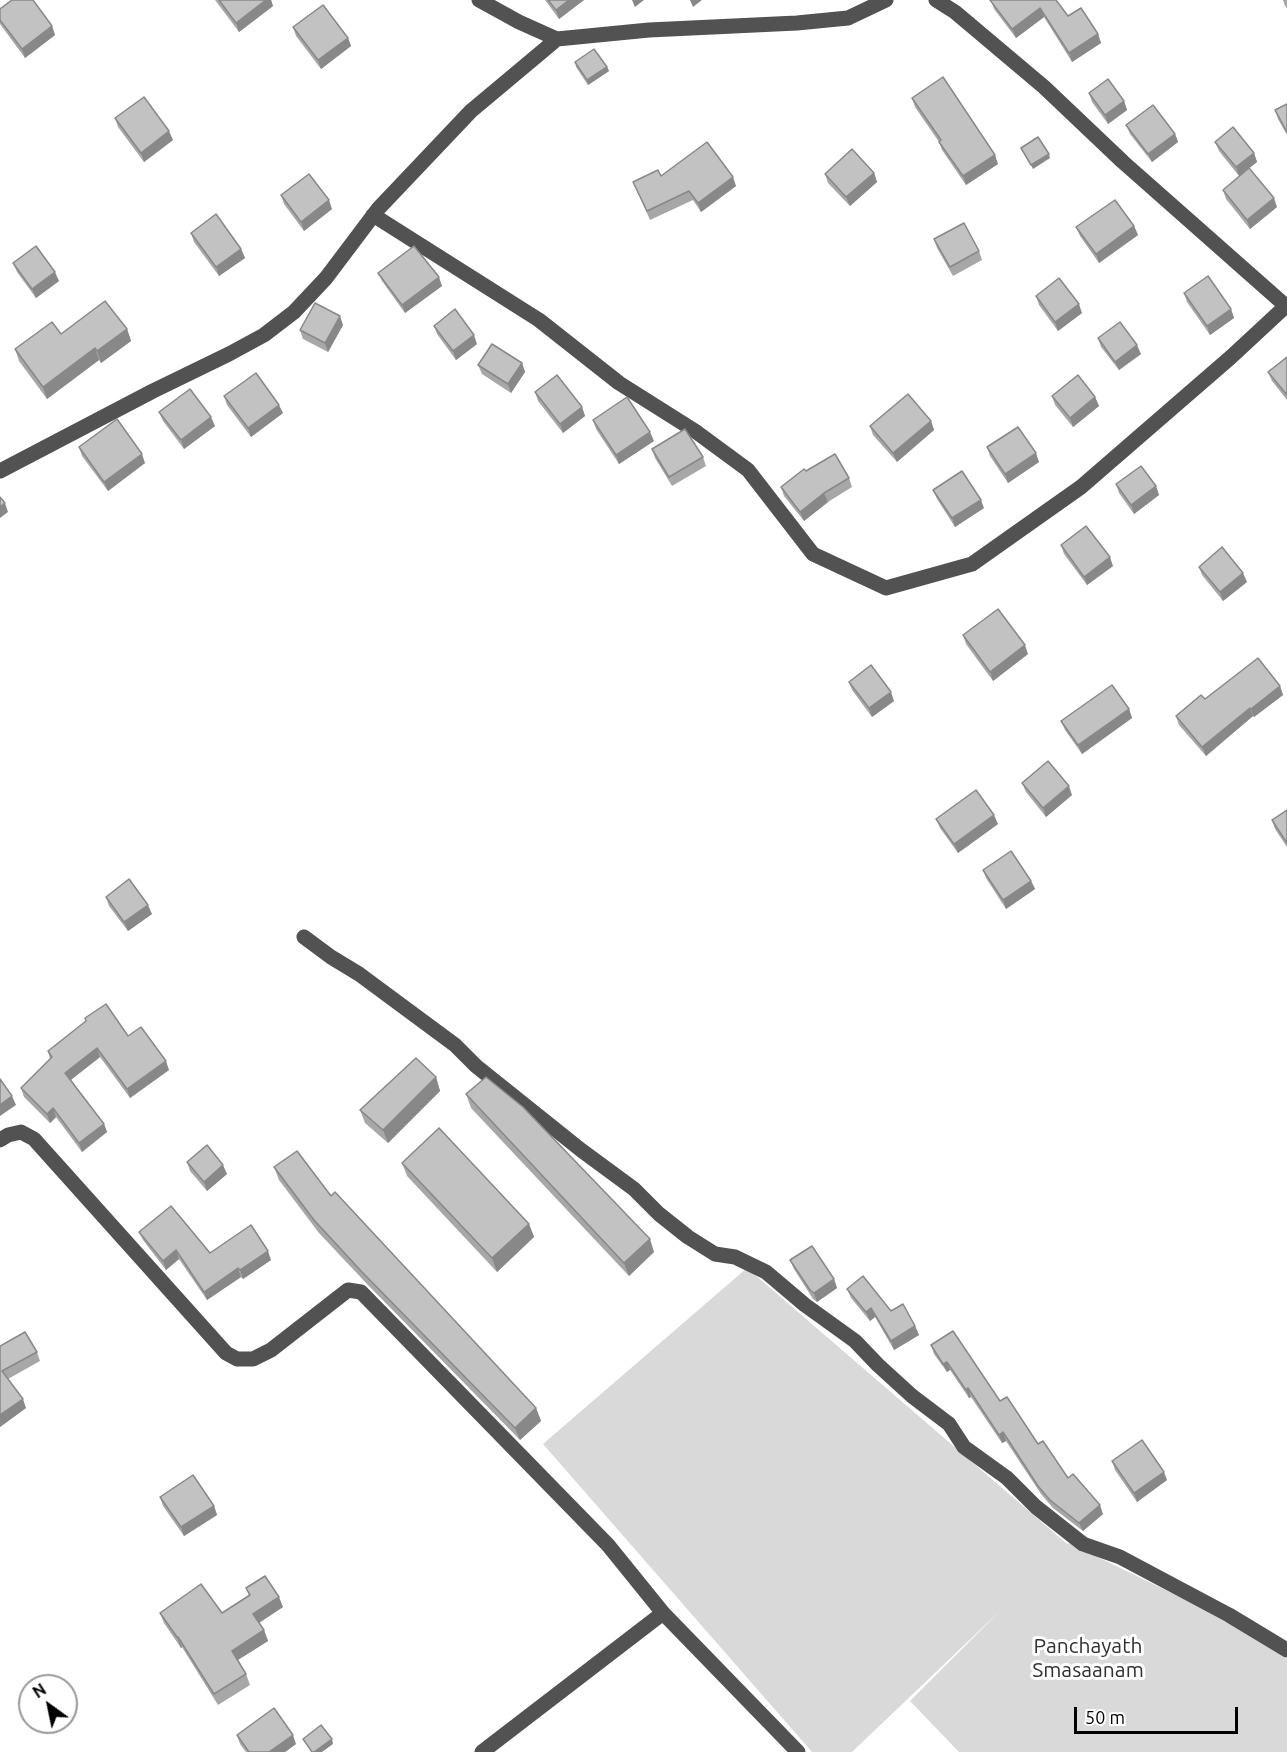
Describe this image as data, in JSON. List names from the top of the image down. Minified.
{"parks":["Panchayath Smasaanam"],"scale_bar":"50 m","north":"top left"}
